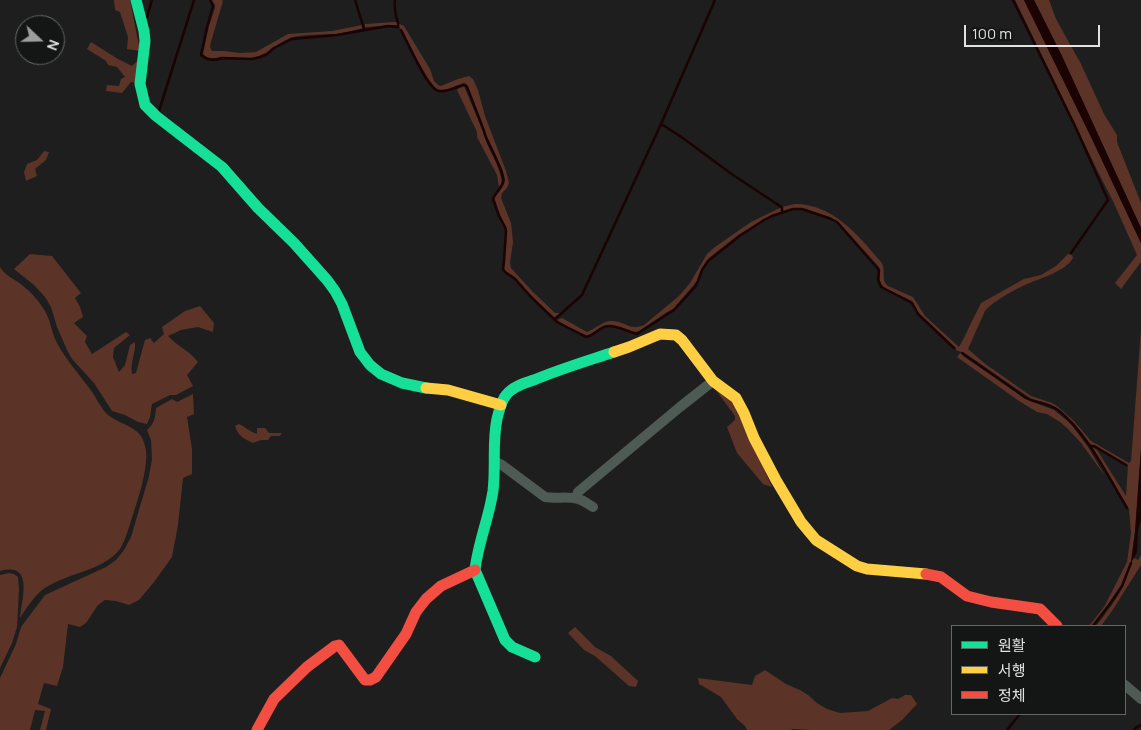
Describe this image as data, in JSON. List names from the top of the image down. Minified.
{"legend":["원활","서행","정체"],"scale_bar":"100 m","north":"right"}
